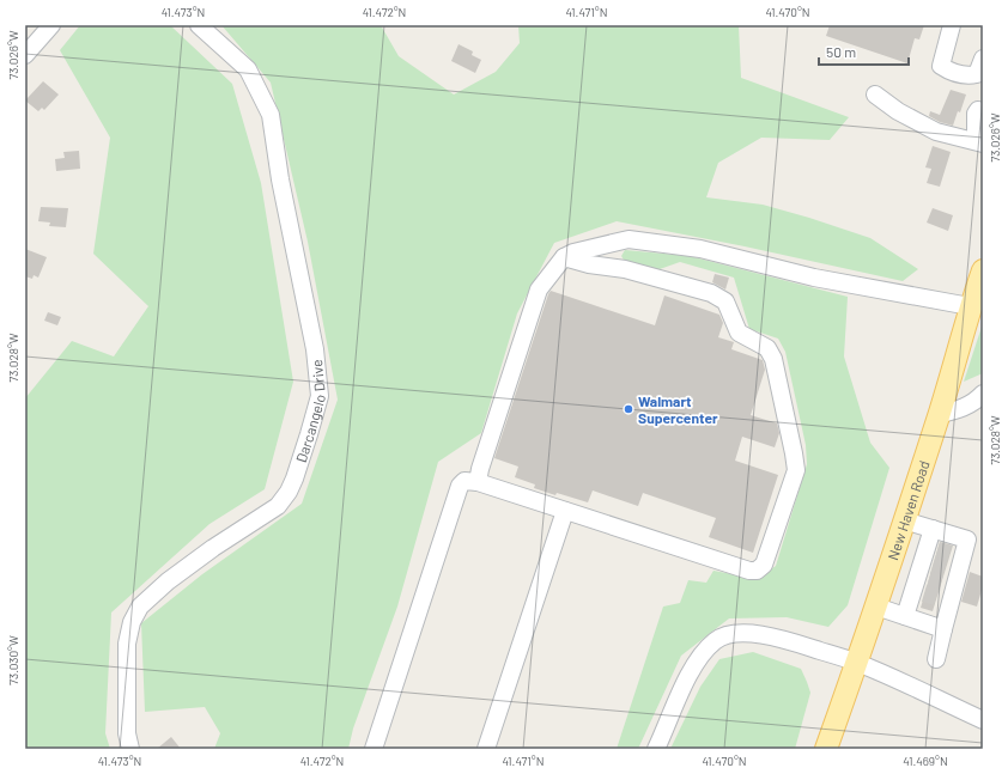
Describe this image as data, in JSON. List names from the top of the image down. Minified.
{"streets":{"main road":["New Haven Road"],"street":["Darcangelo Drive"]},"places":["Walmart Supercenter"],"scale_bar":"50 m","coordinates":["41.473°N","41.472°N","41.471°N","41.470°N","73.026°W","73.028°W","73.030°W","41.469°N"]}
